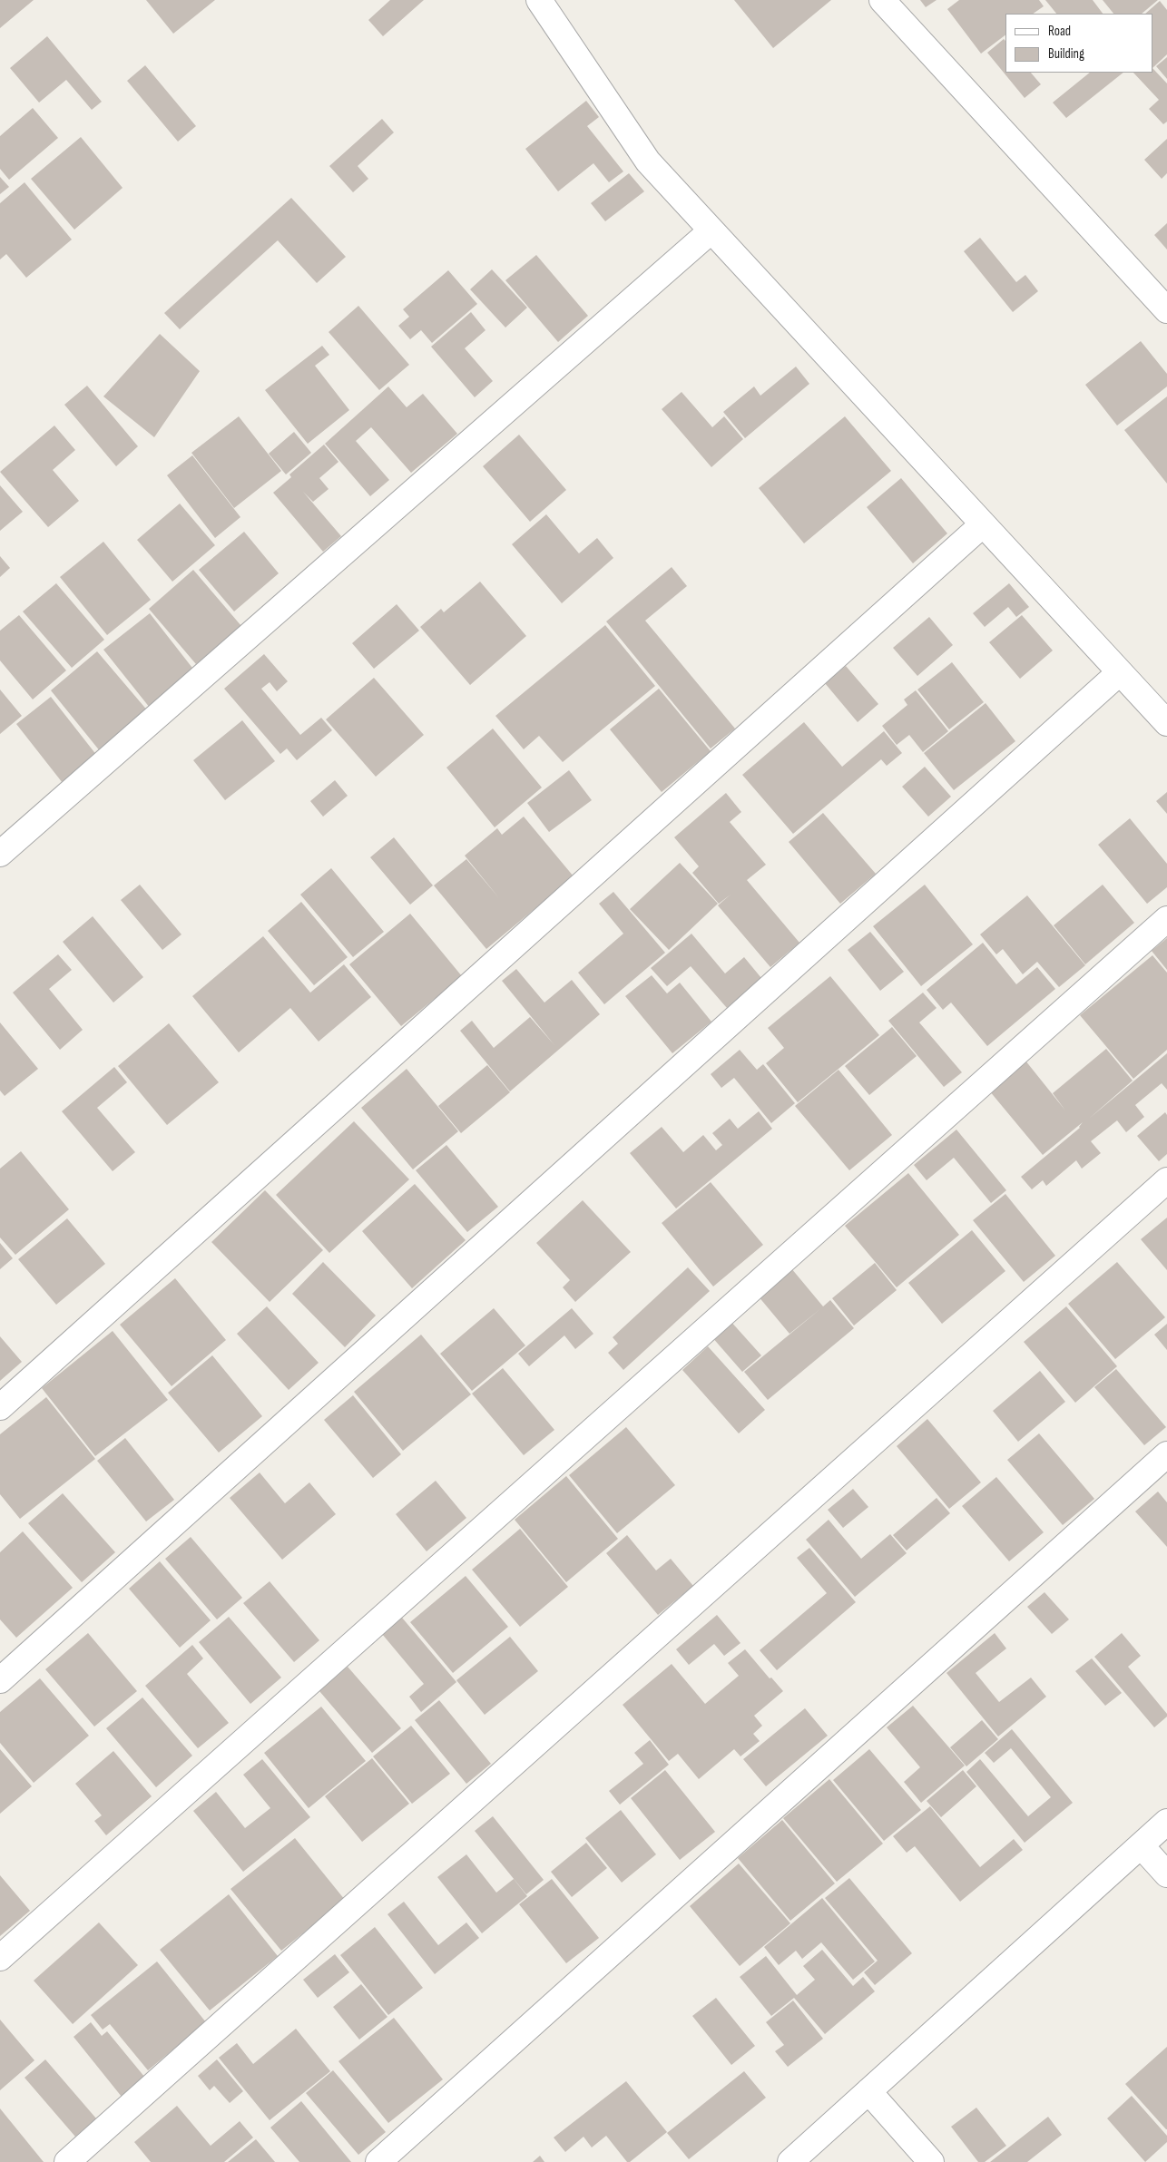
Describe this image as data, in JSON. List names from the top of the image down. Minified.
{"legend":["Road","Building"]}
